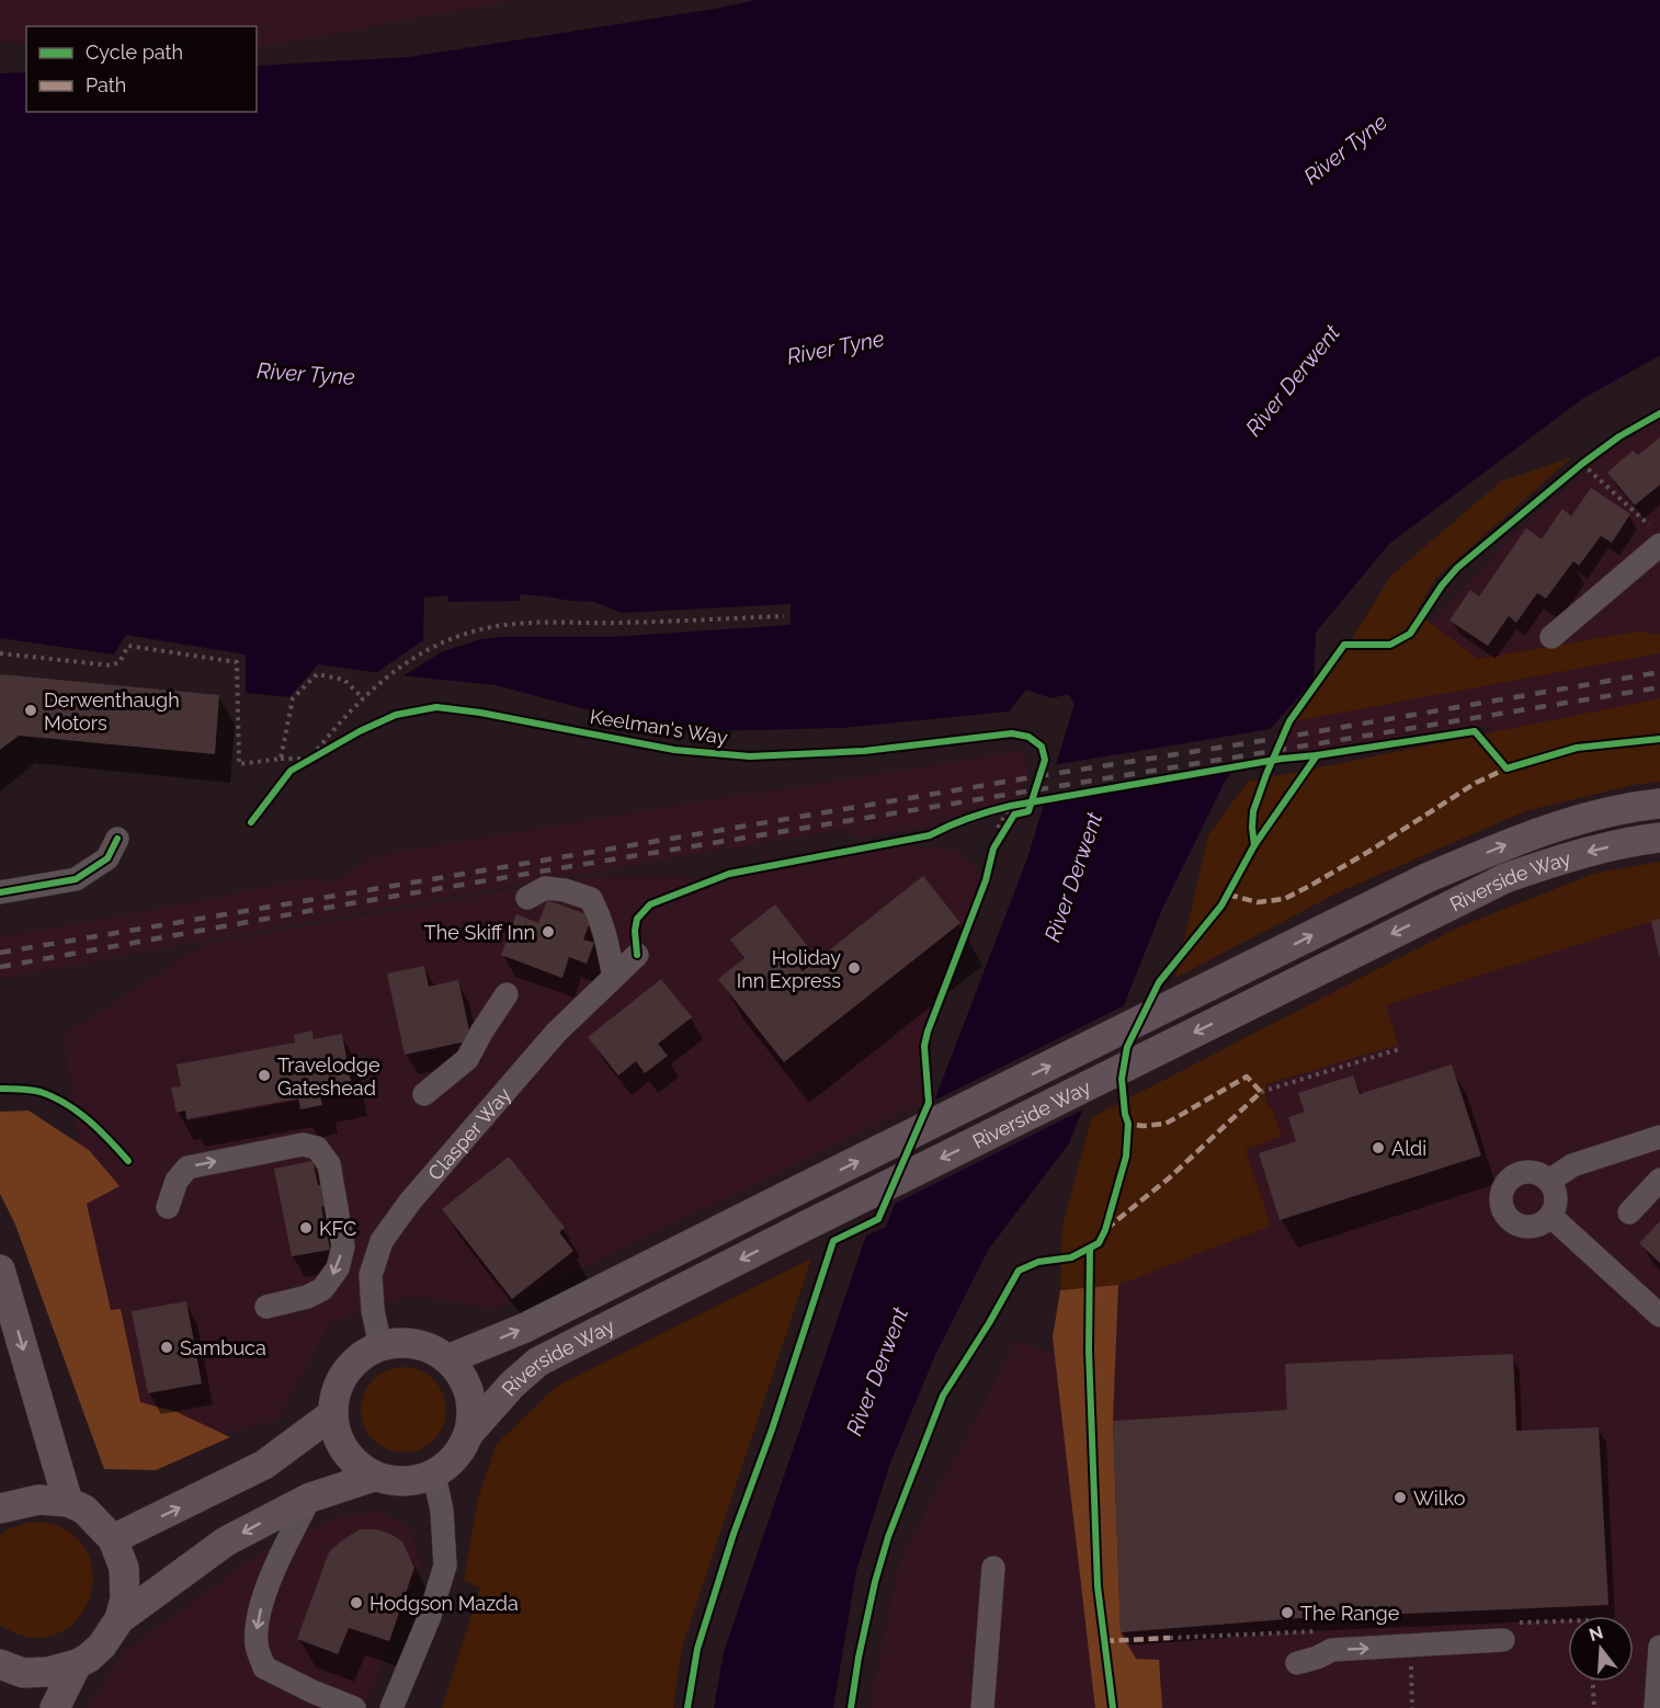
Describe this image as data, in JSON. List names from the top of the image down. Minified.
{"streets":{"main road":["Riverside Way"],"street":["Clasper Way"],"cycle path":["Keelman's Way"]},"crossings":[["Riverside Way","Clasper Way"]],"water":["River Tyne","River Derwent"],"places":["Derwenthaugh Motors","The Skiff Inn","Holiday Inn Express","Travelodge Gateshead","Aldi","KFC","Sambuca","Wilko","Hodgson Mazda","The Range"],"legend":["Cycle path","Path"],"north":"top"}
